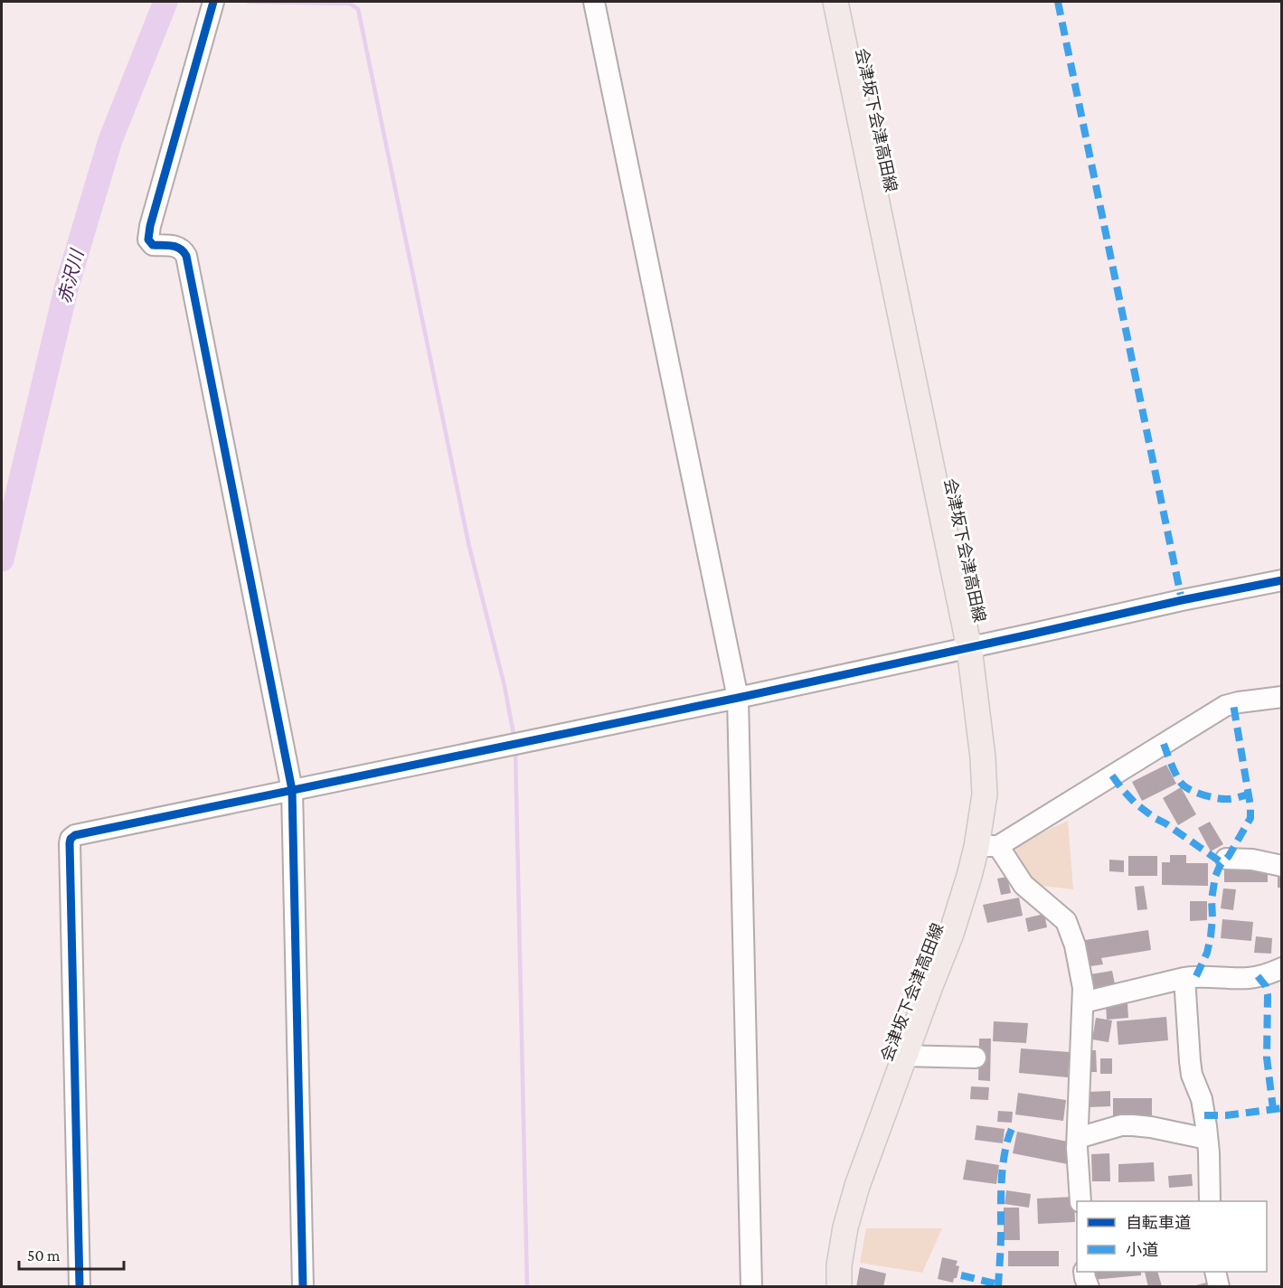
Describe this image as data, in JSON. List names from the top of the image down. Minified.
{"streets":{"main road":["会津坂下会津高田線"]},"water":["赤沢川"],"legend":["自転車道","小道"],"scale_bar":"50 m"}
